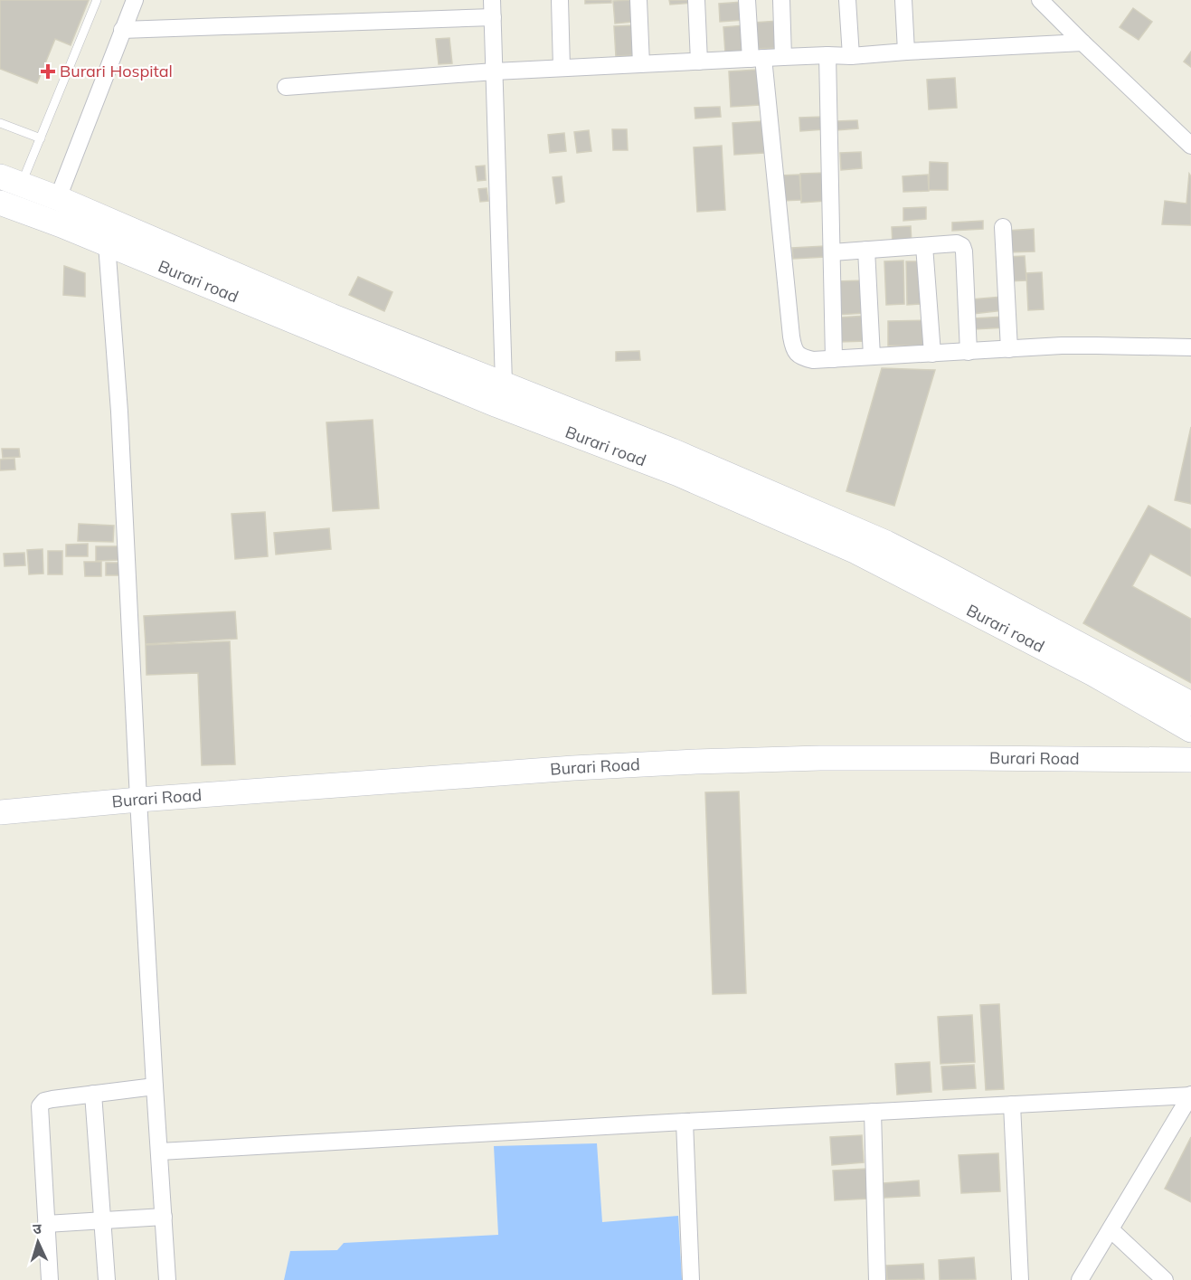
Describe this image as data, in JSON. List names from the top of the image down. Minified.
{"streets":{"main road":["Burari road","Burari Road"]},"places":{"health":["Burari Hospital"]},"north":"top"}
